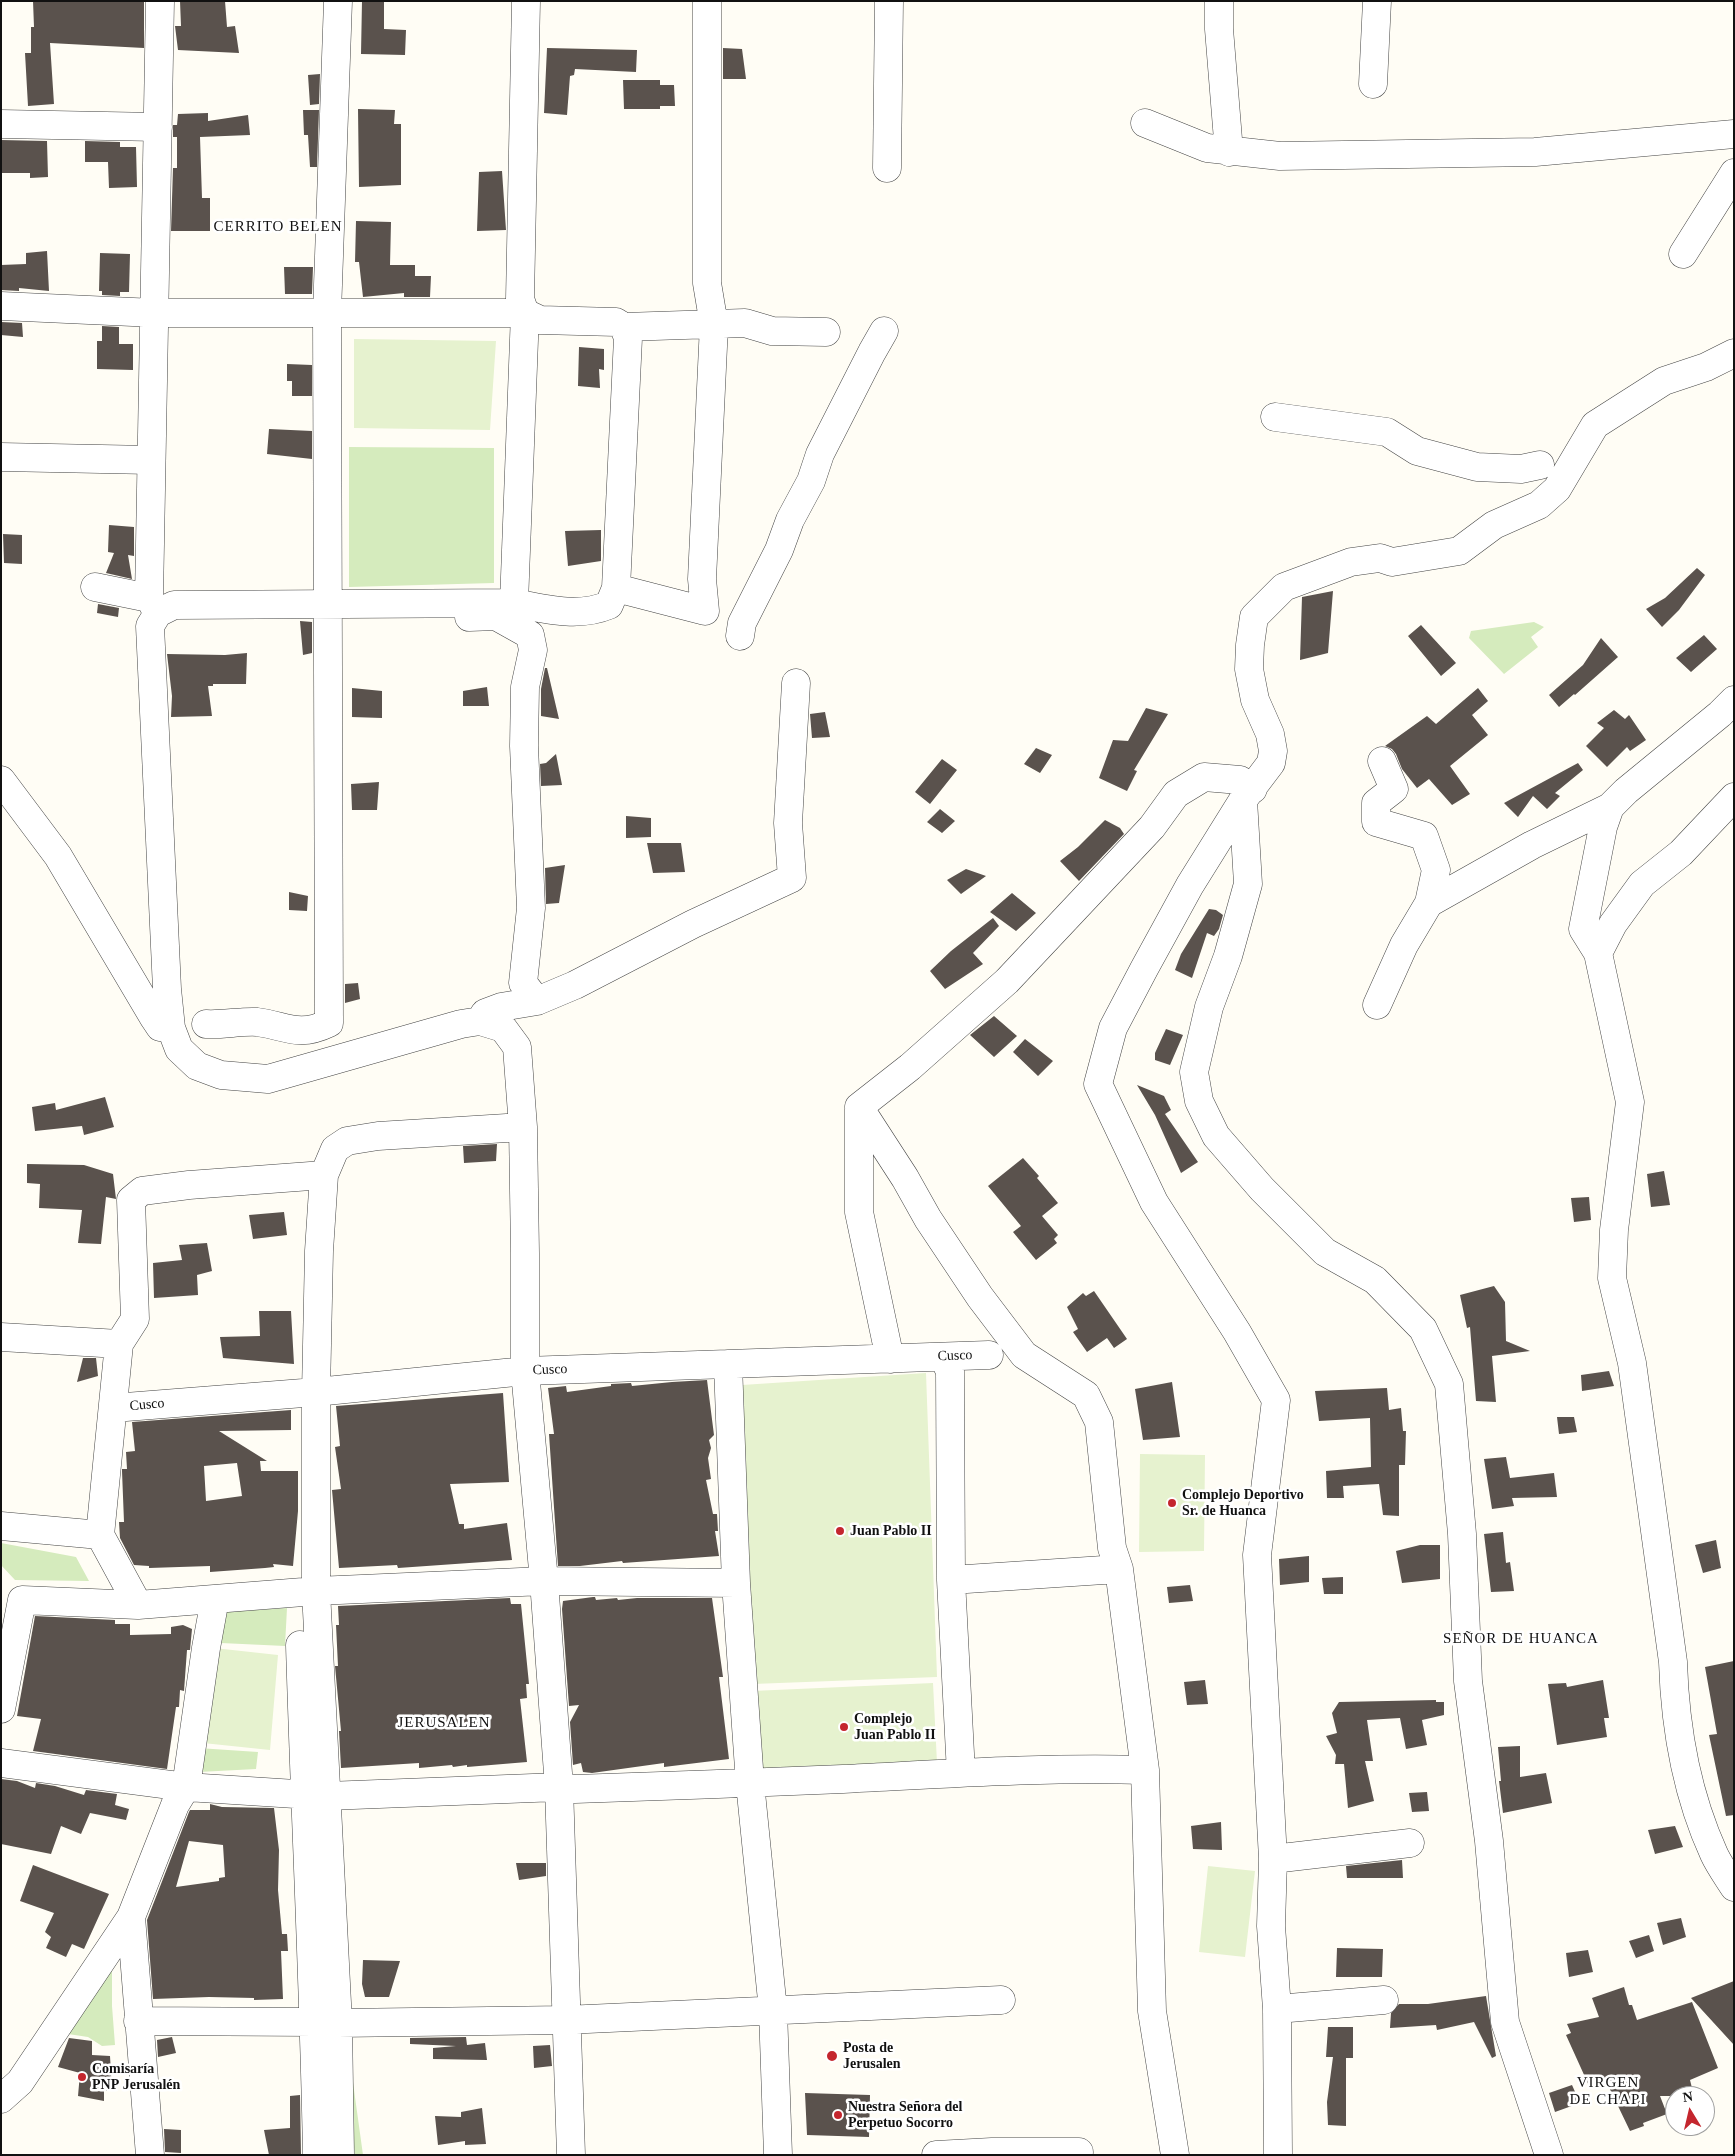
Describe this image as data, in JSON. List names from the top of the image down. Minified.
{"streets":{"street":["Cusco"]},"districts":["CERRITO BELEN","SEÑOR DE HUANCA","JERUSALEN","VIRGEN DE CHAPI"],"places":["Complejo Deportivo Sr. de Huanca","Juan Pablo II","Complejo Juan Pablo II","Posta de Jerusalen","Comisaría PNP Jerusalén","Nuestra Señora del Perpetuo Socorro"],"north":"top"}
